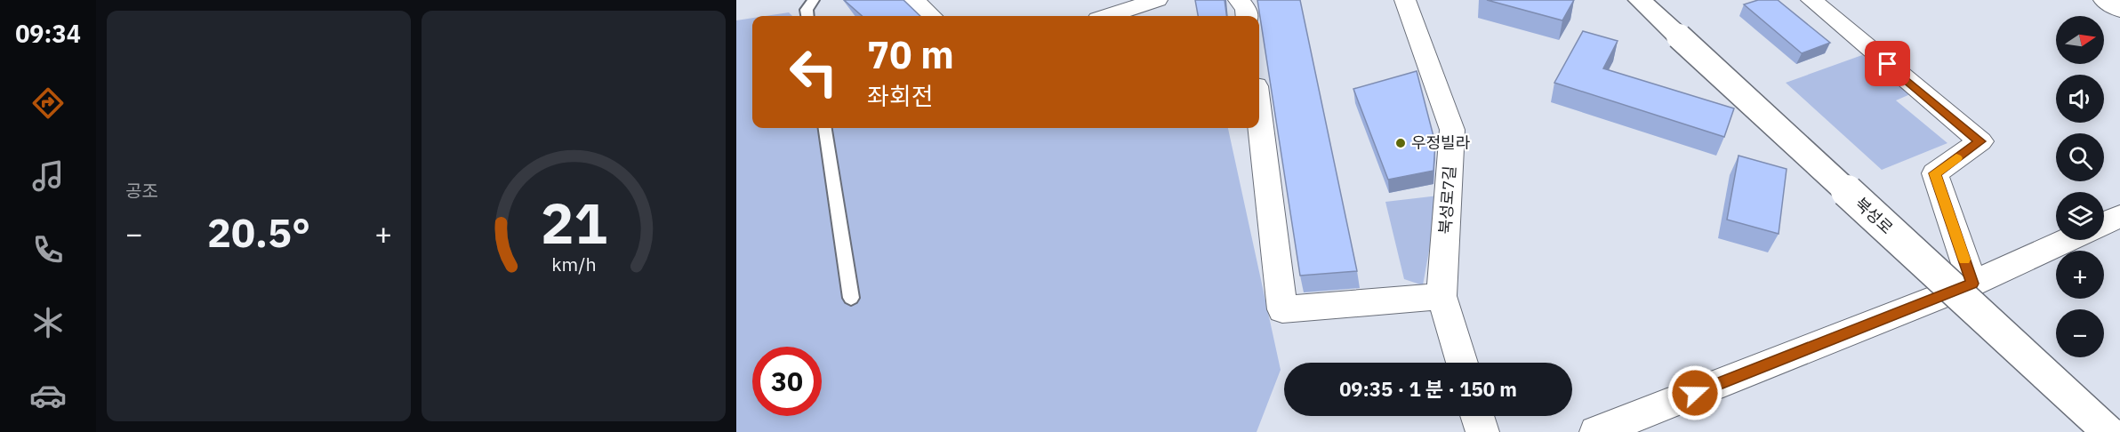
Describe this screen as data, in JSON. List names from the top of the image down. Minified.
{"streets":{"main road":["북성로"],"street":["북성로7길"]},"places":["우정빌라"],"north":"right","page":{"tabs":"09:34","tile":"공조","map_buttons":["+","−"],"turn":["70 m","좌회전"],"heat":["−","20.5°","+"],"limit":"30","trip":"09:35 · 1 분 · 150 m","gauge":["21","km/h"]}}
